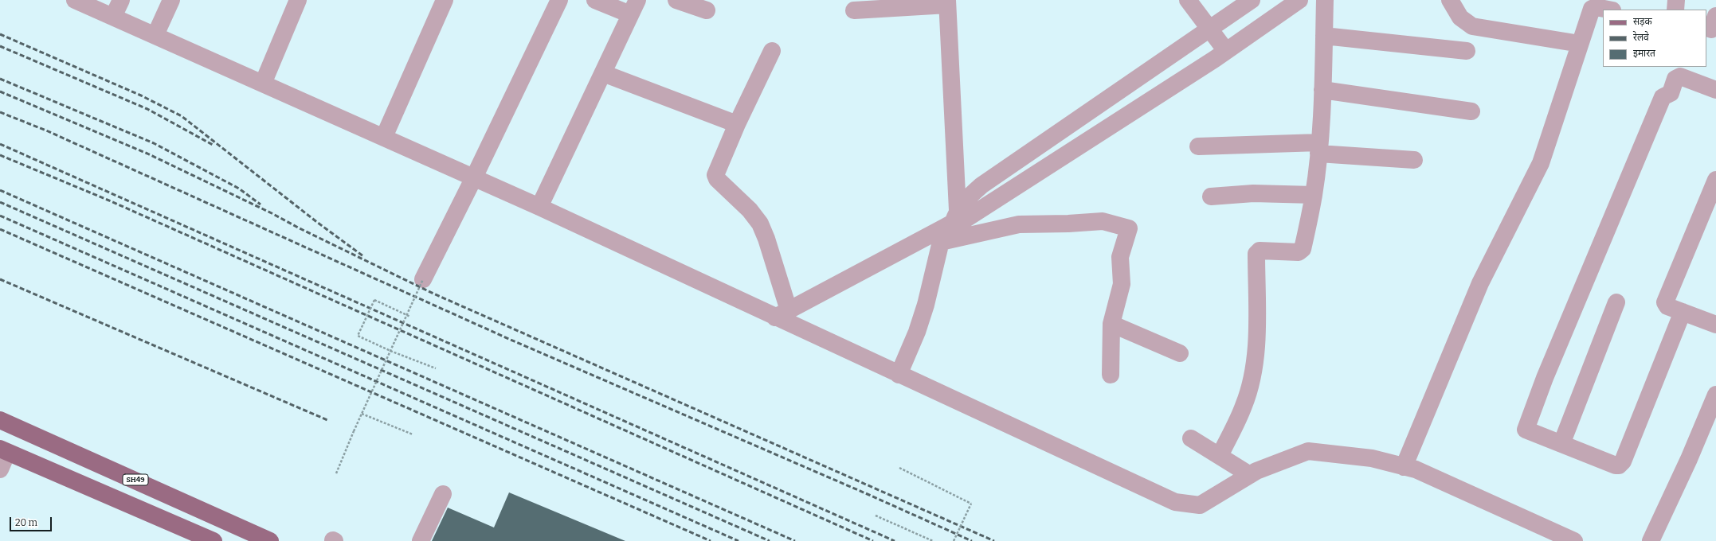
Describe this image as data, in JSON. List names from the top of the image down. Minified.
{"streets":{"main road":["SH49"]},"legend":["सड़क","रेलवे","इमारत"],"scale_bar":"20 m"}
